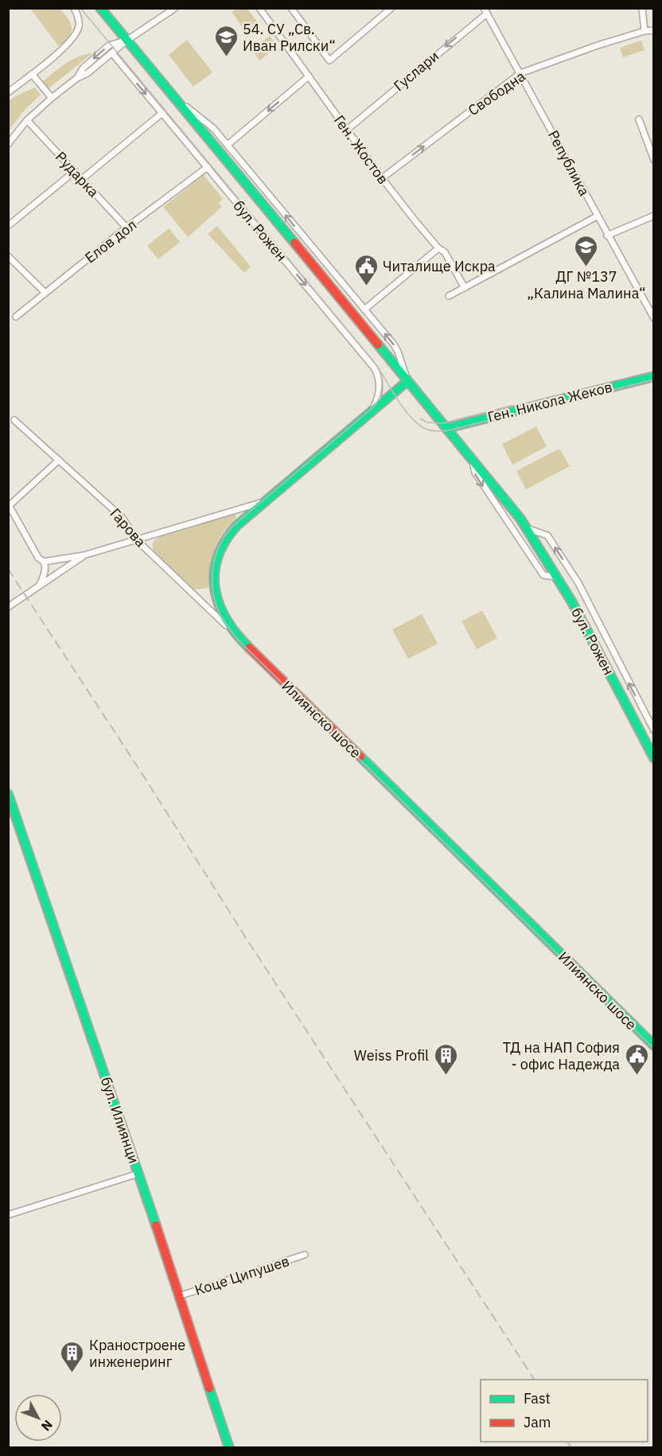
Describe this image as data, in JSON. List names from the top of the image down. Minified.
{"streets":{"street":["Гуслари","Свободна","Ген. Жостов","Република","Рударка","бул. Рожен","Елов дол","Ген. Никола Жеков","Гарова","Илиянско шосе","бул. Илиянци","Коце Ципушев"]},"crossings":[["Гуслари","Ген. Жостов"],["Гуслари","Република"],["Свободна","Ген. Жостов"],["Свободна","Република"],["Рударка","Елов дол"],["бул. Рожен","Елов дол"],["бул. Рожен","Ген. Никола Жеков"],["бул. Рожен","Илиянско шосе"],["Гарова","Илиянско шосе"],["бул. Илиянци","Коце Ципушев"]],"one_way":["Гуслари","Свободна"],"places":{"school or university":["54. СУ „Св. Иван Рилски“","ДГ №137 „Калина Малина“"],"public building":["Читалище Искра","ТД на НАП София - офис Надежда"],"building":["Weiss Profil","Краностроене инженеринг"]},"legend":["Fast","Jam"],"north":"bottom right"}
